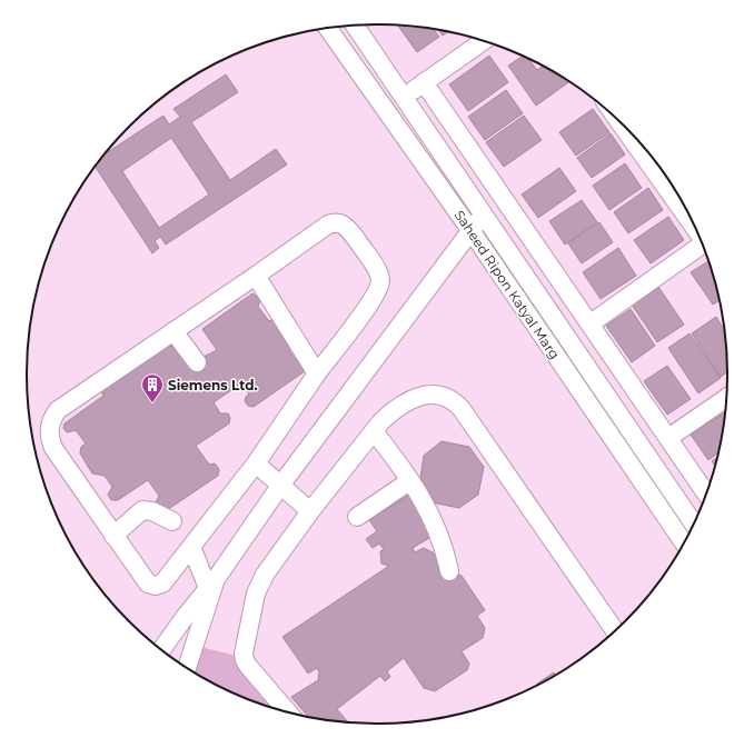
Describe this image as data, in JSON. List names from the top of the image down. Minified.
{"streets":{"street":["Saheed Ripon Katyal Marg"]},"places":{"building":["Siemens Ltd."]}}
